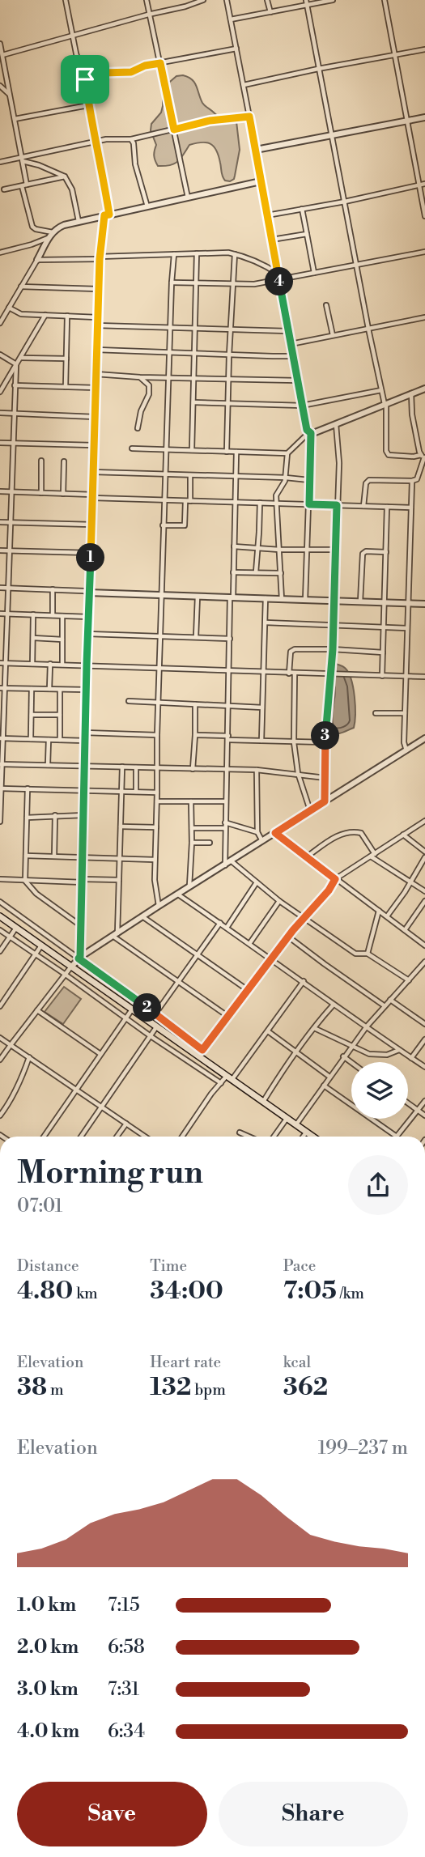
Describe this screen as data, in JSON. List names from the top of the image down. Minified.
{"page":{"pins":["4","1","3","2"],"heading":["Morning run","07:01"],"stats":[["Distance","4.80 km"],["Time","34:00"],["Pace","7:05 /km"],["Elevation","38 m"],["Heart rate","132 bpm"],["kcal","362"]],"chart":["Elevation","199–237 m"],"list":[{"name":"1.0 km","note":"7:15"},{"name":"2.0 km","note":"6:58"},{"name":"3.0 km","note":"7:31"},{"name":"4.0 km","note":"6:34"}],"buttons":["Save","Share"]}}
